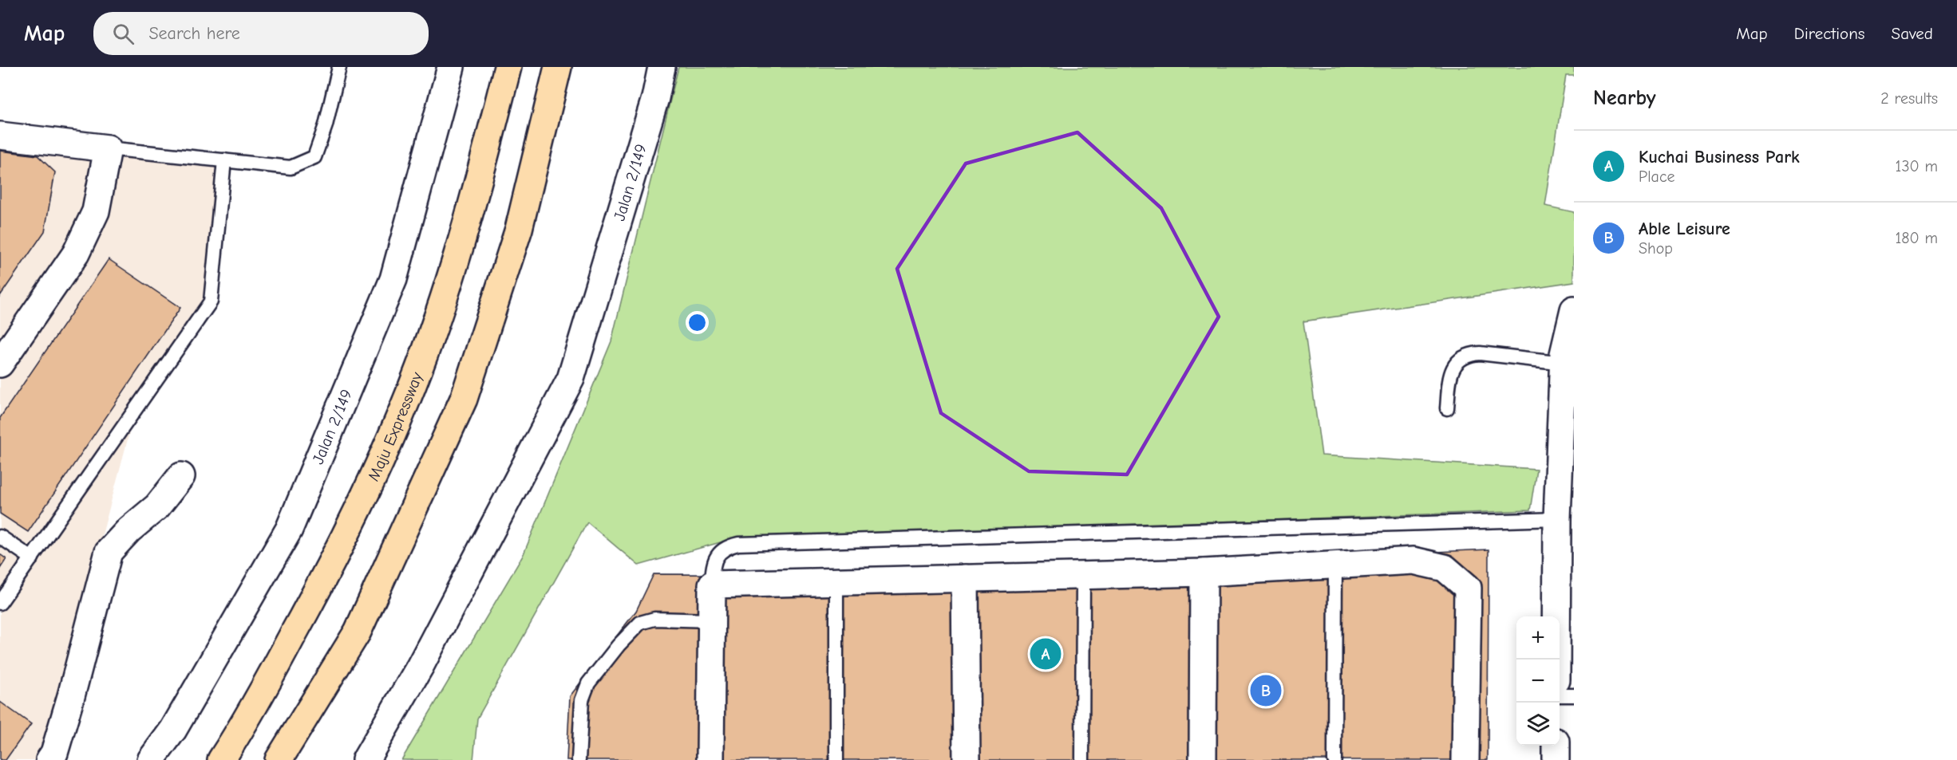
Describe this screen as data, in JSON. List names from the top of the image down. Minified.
{"streets":{"highway":["Maju Expressway"],"street":["Jalan 2/149"]},"page":{"header":"Map","search":"Search here","nav":["Map","Directions","Saved"],"heading":["Nearby","2 results"],"list":[{"mark":"A","name":"Kuchai Business Park","note":"Place","value":"130 m"},{"mark":"B","name":"Able Leisure","note":"Shop","value":"180 m"}],"map_buttons":["+","−"],"pins":["A","B"]}}
